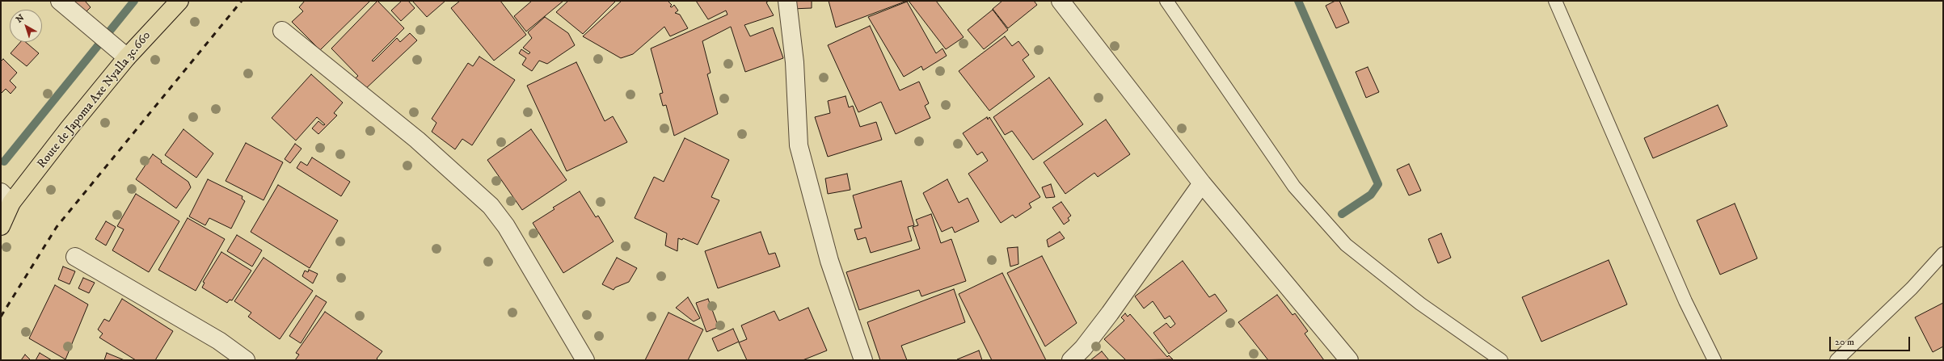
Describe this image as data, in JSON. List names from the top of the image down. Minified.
{"streets":{"main road":["Route de Japoma Axe Nyalla 3c.660"]},"scale_bar":"20 m","north":"top left"}
